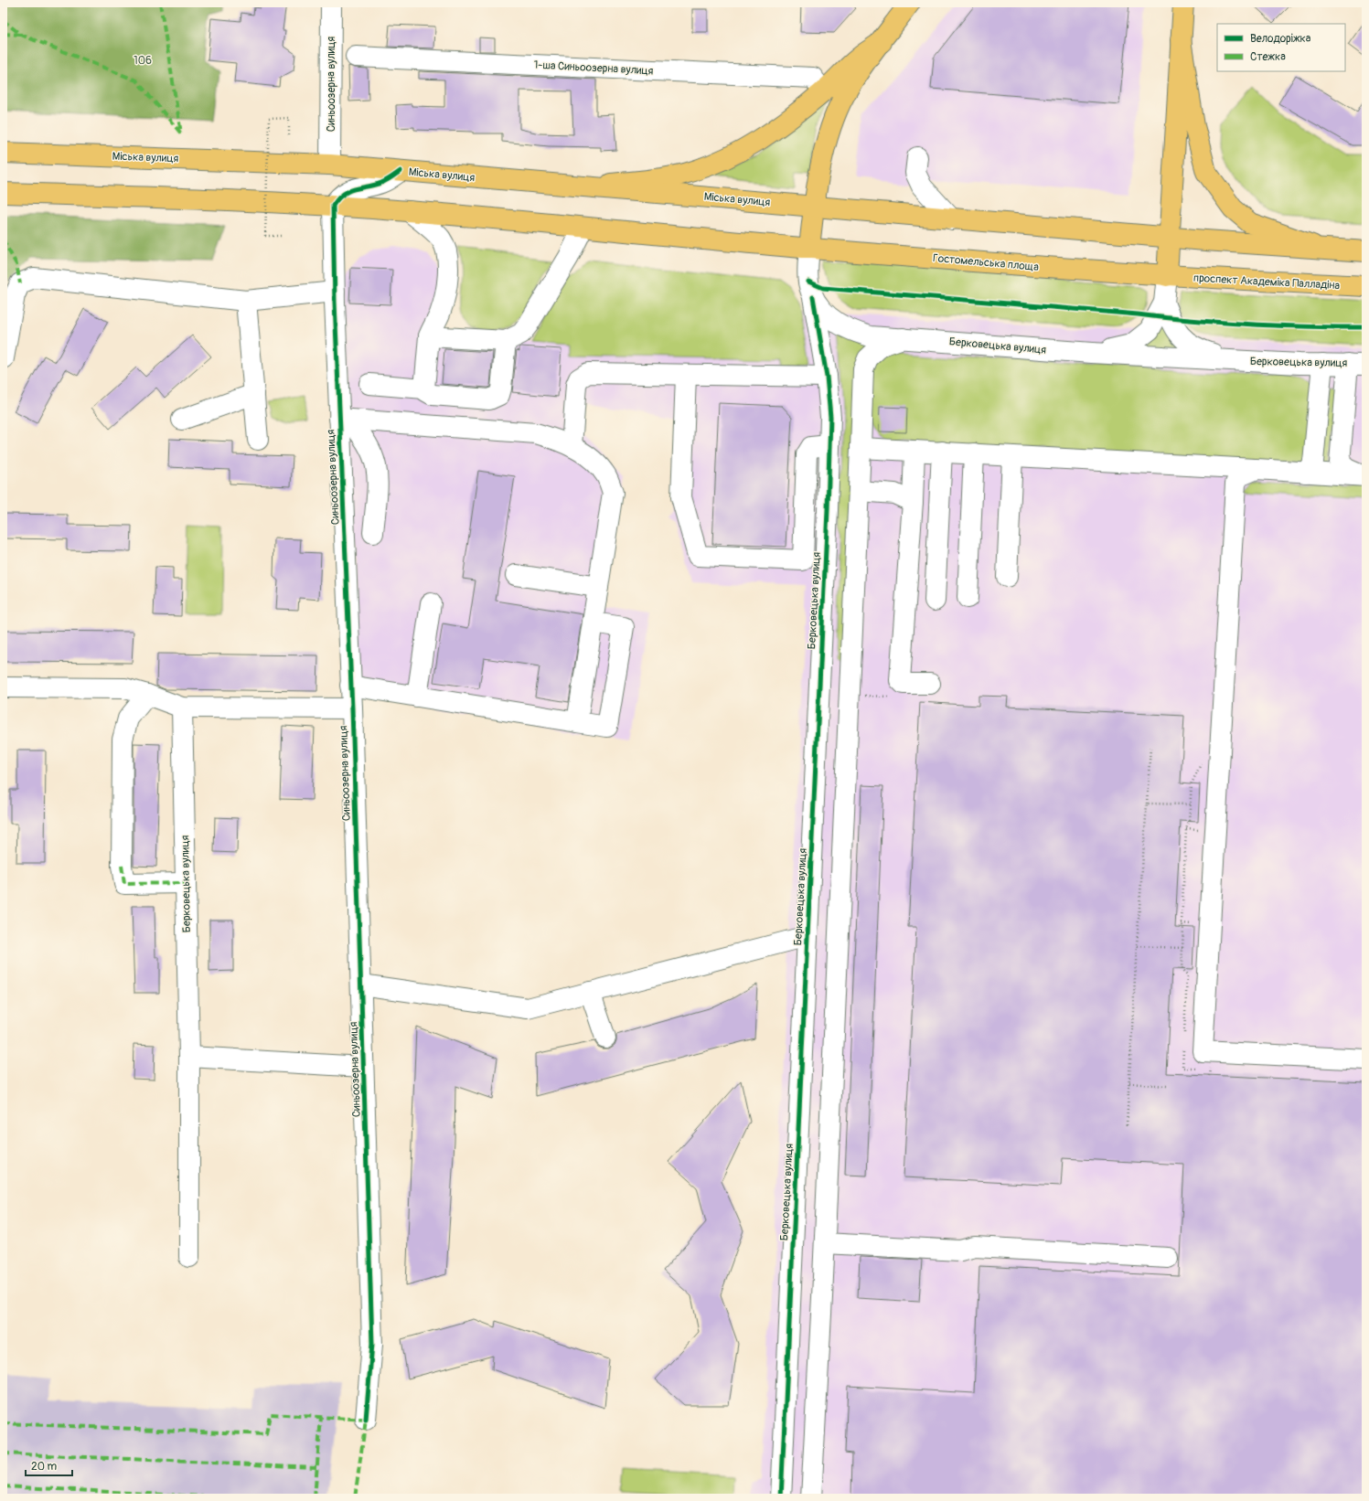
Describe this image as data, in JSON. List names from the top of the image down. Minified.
{"streets":{"main road":["Міська вулиця","Гостомельська площа","проспект Академіка Палладіна"],"street":["1-ша Синьоозерна вулиця","Синьоозерна вулиця","Берковецька вулиця"]},"crossings":[["Синьоозерна вулиця","Міська вулиця"],["Гостомельська площа","проспект Академіка Палладіна"],["Гостомельська площа","Берковецька вулиця"],["проспект Академіка Палладіна","Берковецька вулиця"]],"parks":["106"],"legend":["Велодоріжка","Стежка"],"scale_bar":"20 m"}
